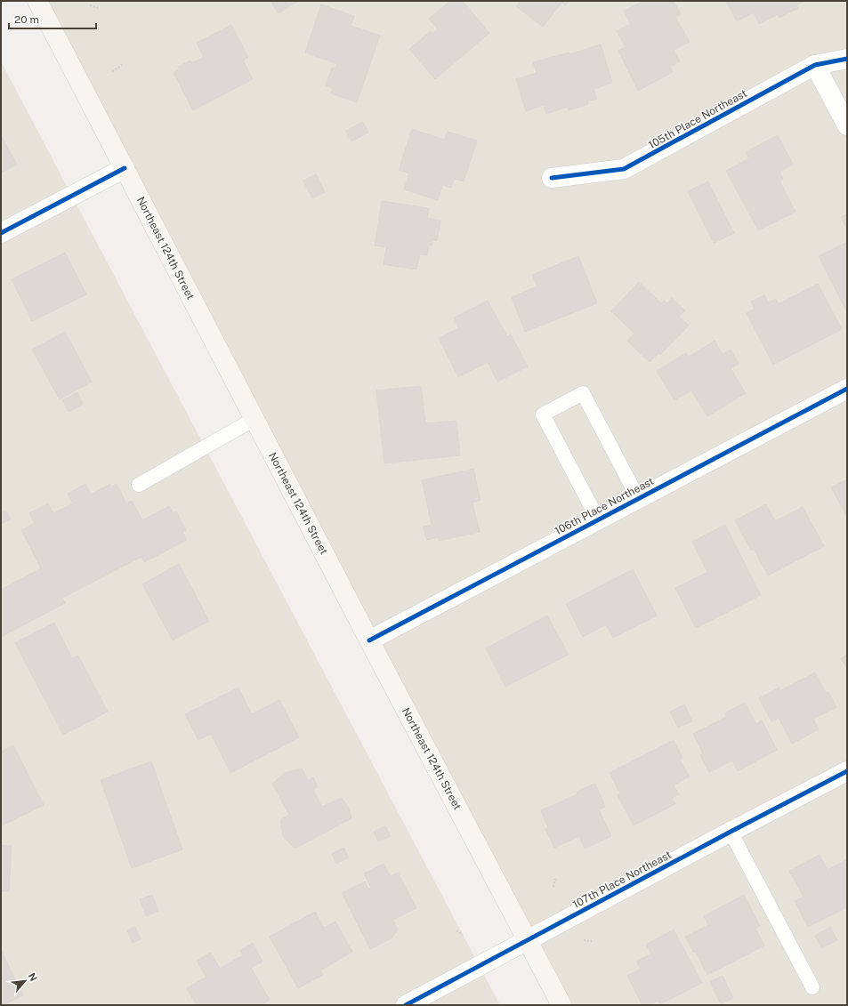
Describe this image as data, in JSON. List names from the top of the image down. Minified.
{"streets":{"main road":["Northeast 124th Street"],"street":["105th Place Northeast","106th Place Northeast","107th Place Northeast"]},"crossings":[["Northeast 124th Street","106th Place Northeast"],["Northeast 124th Street","107th Place Northeast"]],"scale_bar":"20 m","north":"top right"}
